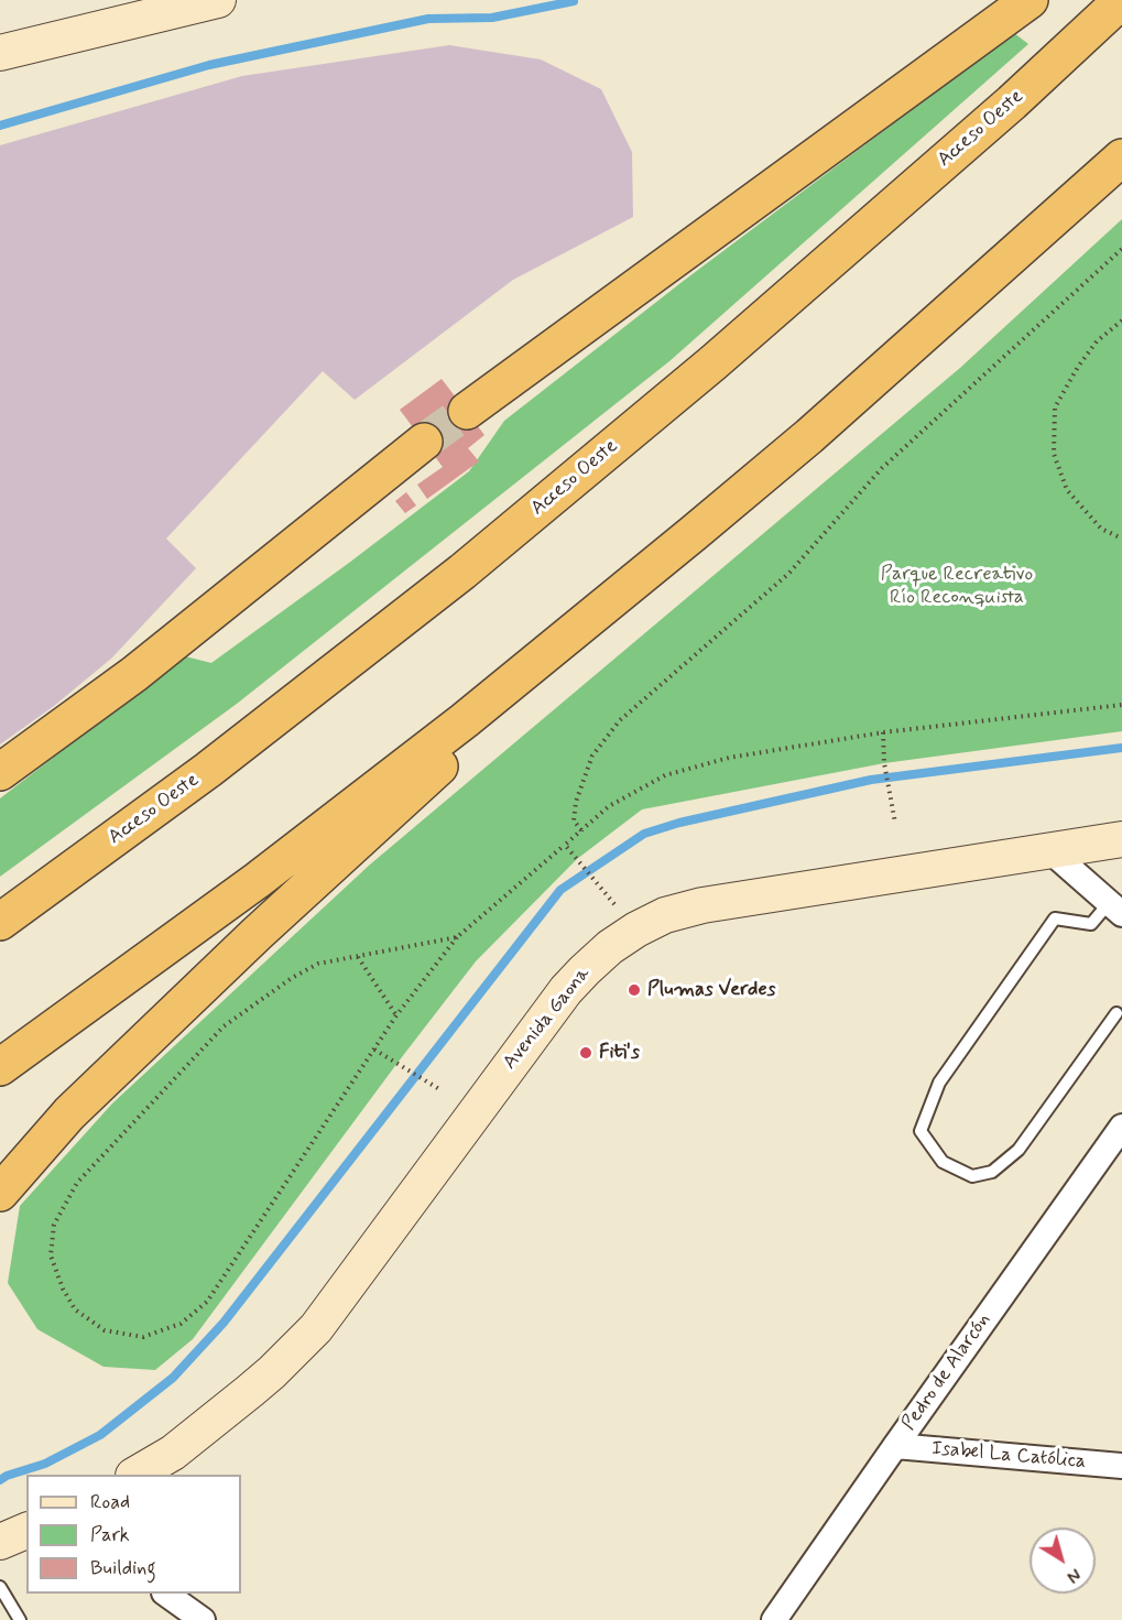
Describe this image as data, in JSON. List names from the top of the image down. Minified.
{"streets":{"highway":["Acceso Oeste"],"street":["Avenida Gaona","Pedro de Alarcón","Isabel La Católica"]},"crossings":[["Pedro de Alarcón","Isabel La Católica"]],"parks":["Parque Recreativo Río Reconquista"],"places":["Plumas Verdes","Fiti's"],"legend":["Road","Park","Building"],"north":"bottom right"}
